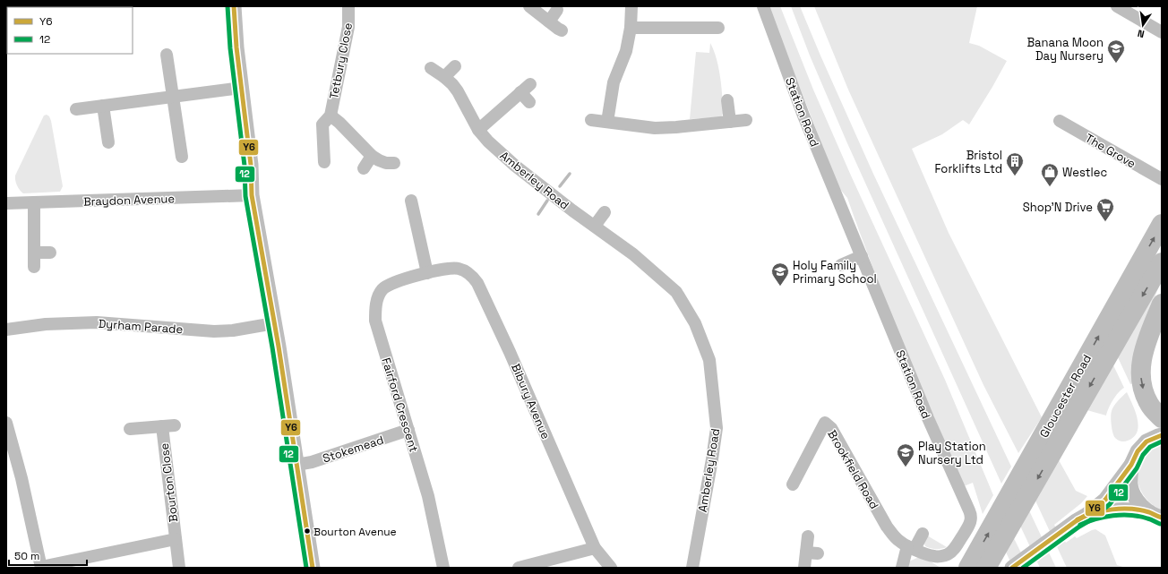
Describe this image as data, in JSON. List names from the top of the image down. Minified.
{"streets":{"main road":["Gloucester Road"],"street":["Tetbury Close","Station Road","The Grove","Amberley Road","Braydon Avenue","Dyrham Parade","Bibury Avenue","Fairford Crescent","Stokemead","Brookfield Road","Bourton Close"]},"crossings":[["Station Road","Brookfield Road"],["Bibury Avenue","Fairford Crescent"],["Fairford Crescent","Stokemead"]],"places":{"school or university":["Banana Moon Day Nursery","Holy Family Primary School","Play Station Nursery Ltd"],"building":["Bristol Forklifts Ltd"],"shop":["Westlec"],"supermarket":["Shop'N Drive"],"other":["Bourton Avenue"]},"lines":["transit line Y6","transit line 12"],"legend":["Y6","12"],"scale_bar":"50 m","north":"bottom"}
